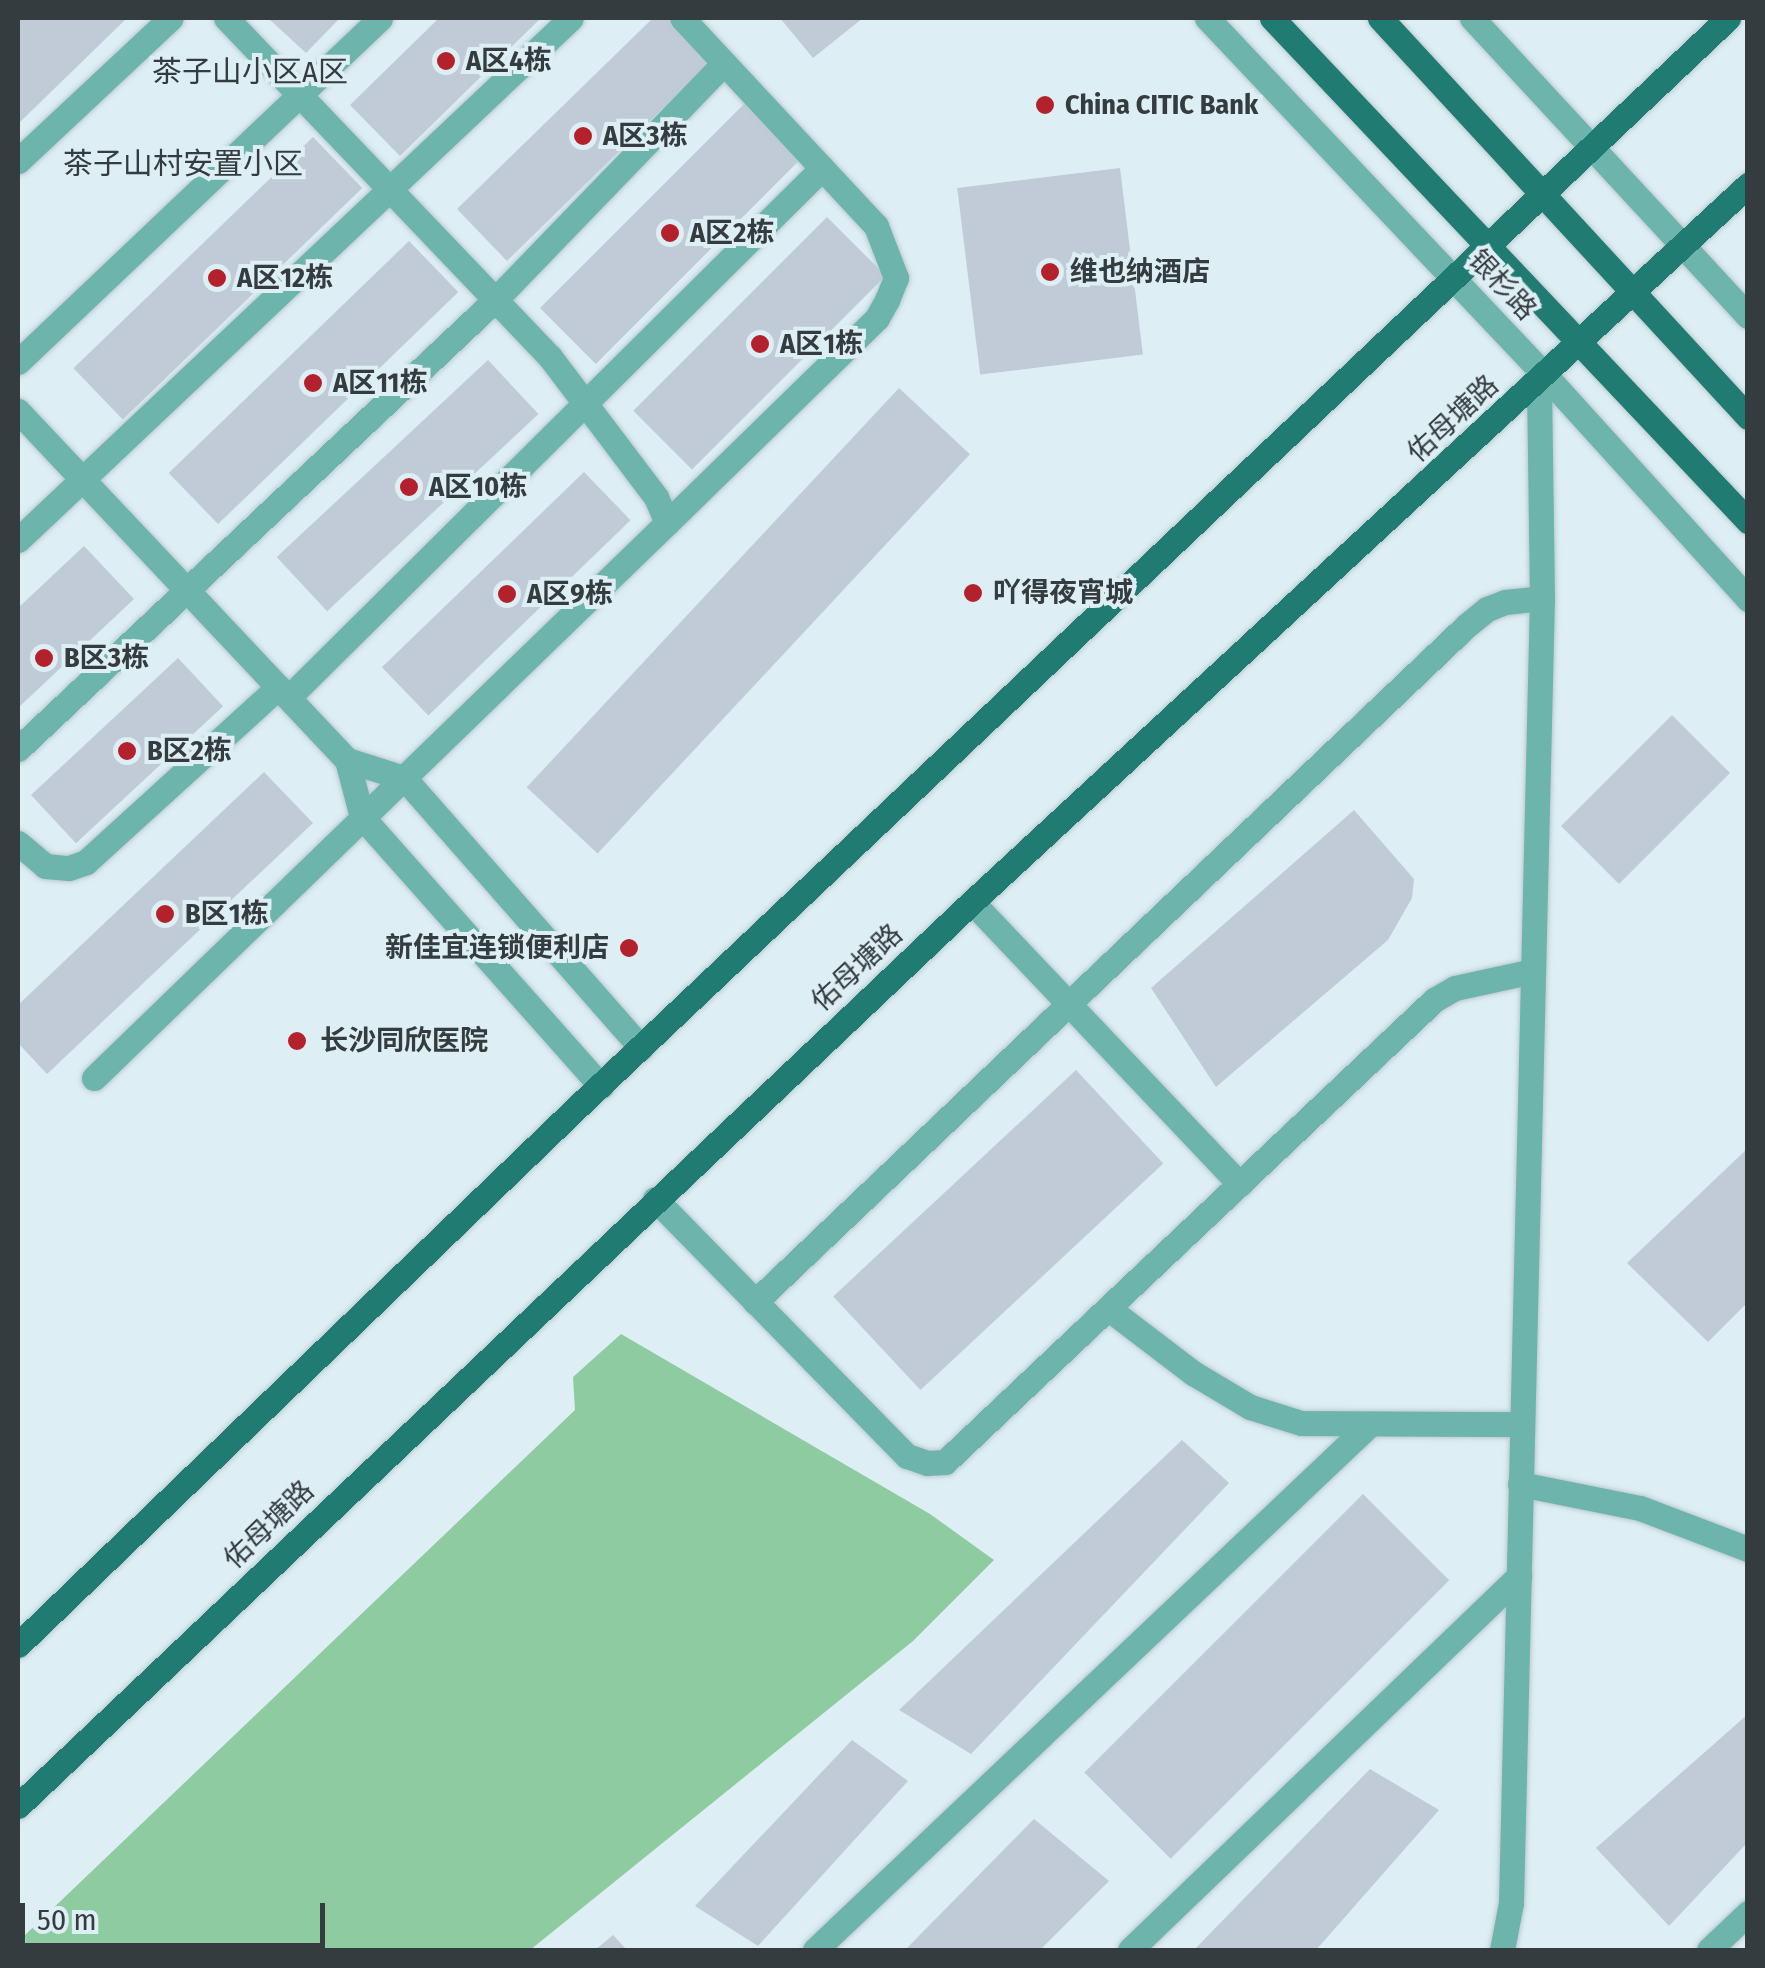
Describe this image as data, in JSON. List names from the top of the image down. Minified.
{"streets":{"main road":["银杉路","佑母塘路"]},"crossings":[["银杉路","佑母塘路"]],"districts":["茶子山小区A区","茶子山村安置小区"],"places":["A区4栋","China CITIC Bank","A区3栋","A区2栋","维也纳酒店","A区12栋","A区1栋","A区11栋","A区10栋","吖得夜宵城","A区9栋","B区3栋","B区2栋","B区1栋","新佳宜连锁便利店","长沙同欣医院"],"scale_bar":"50 m"}
